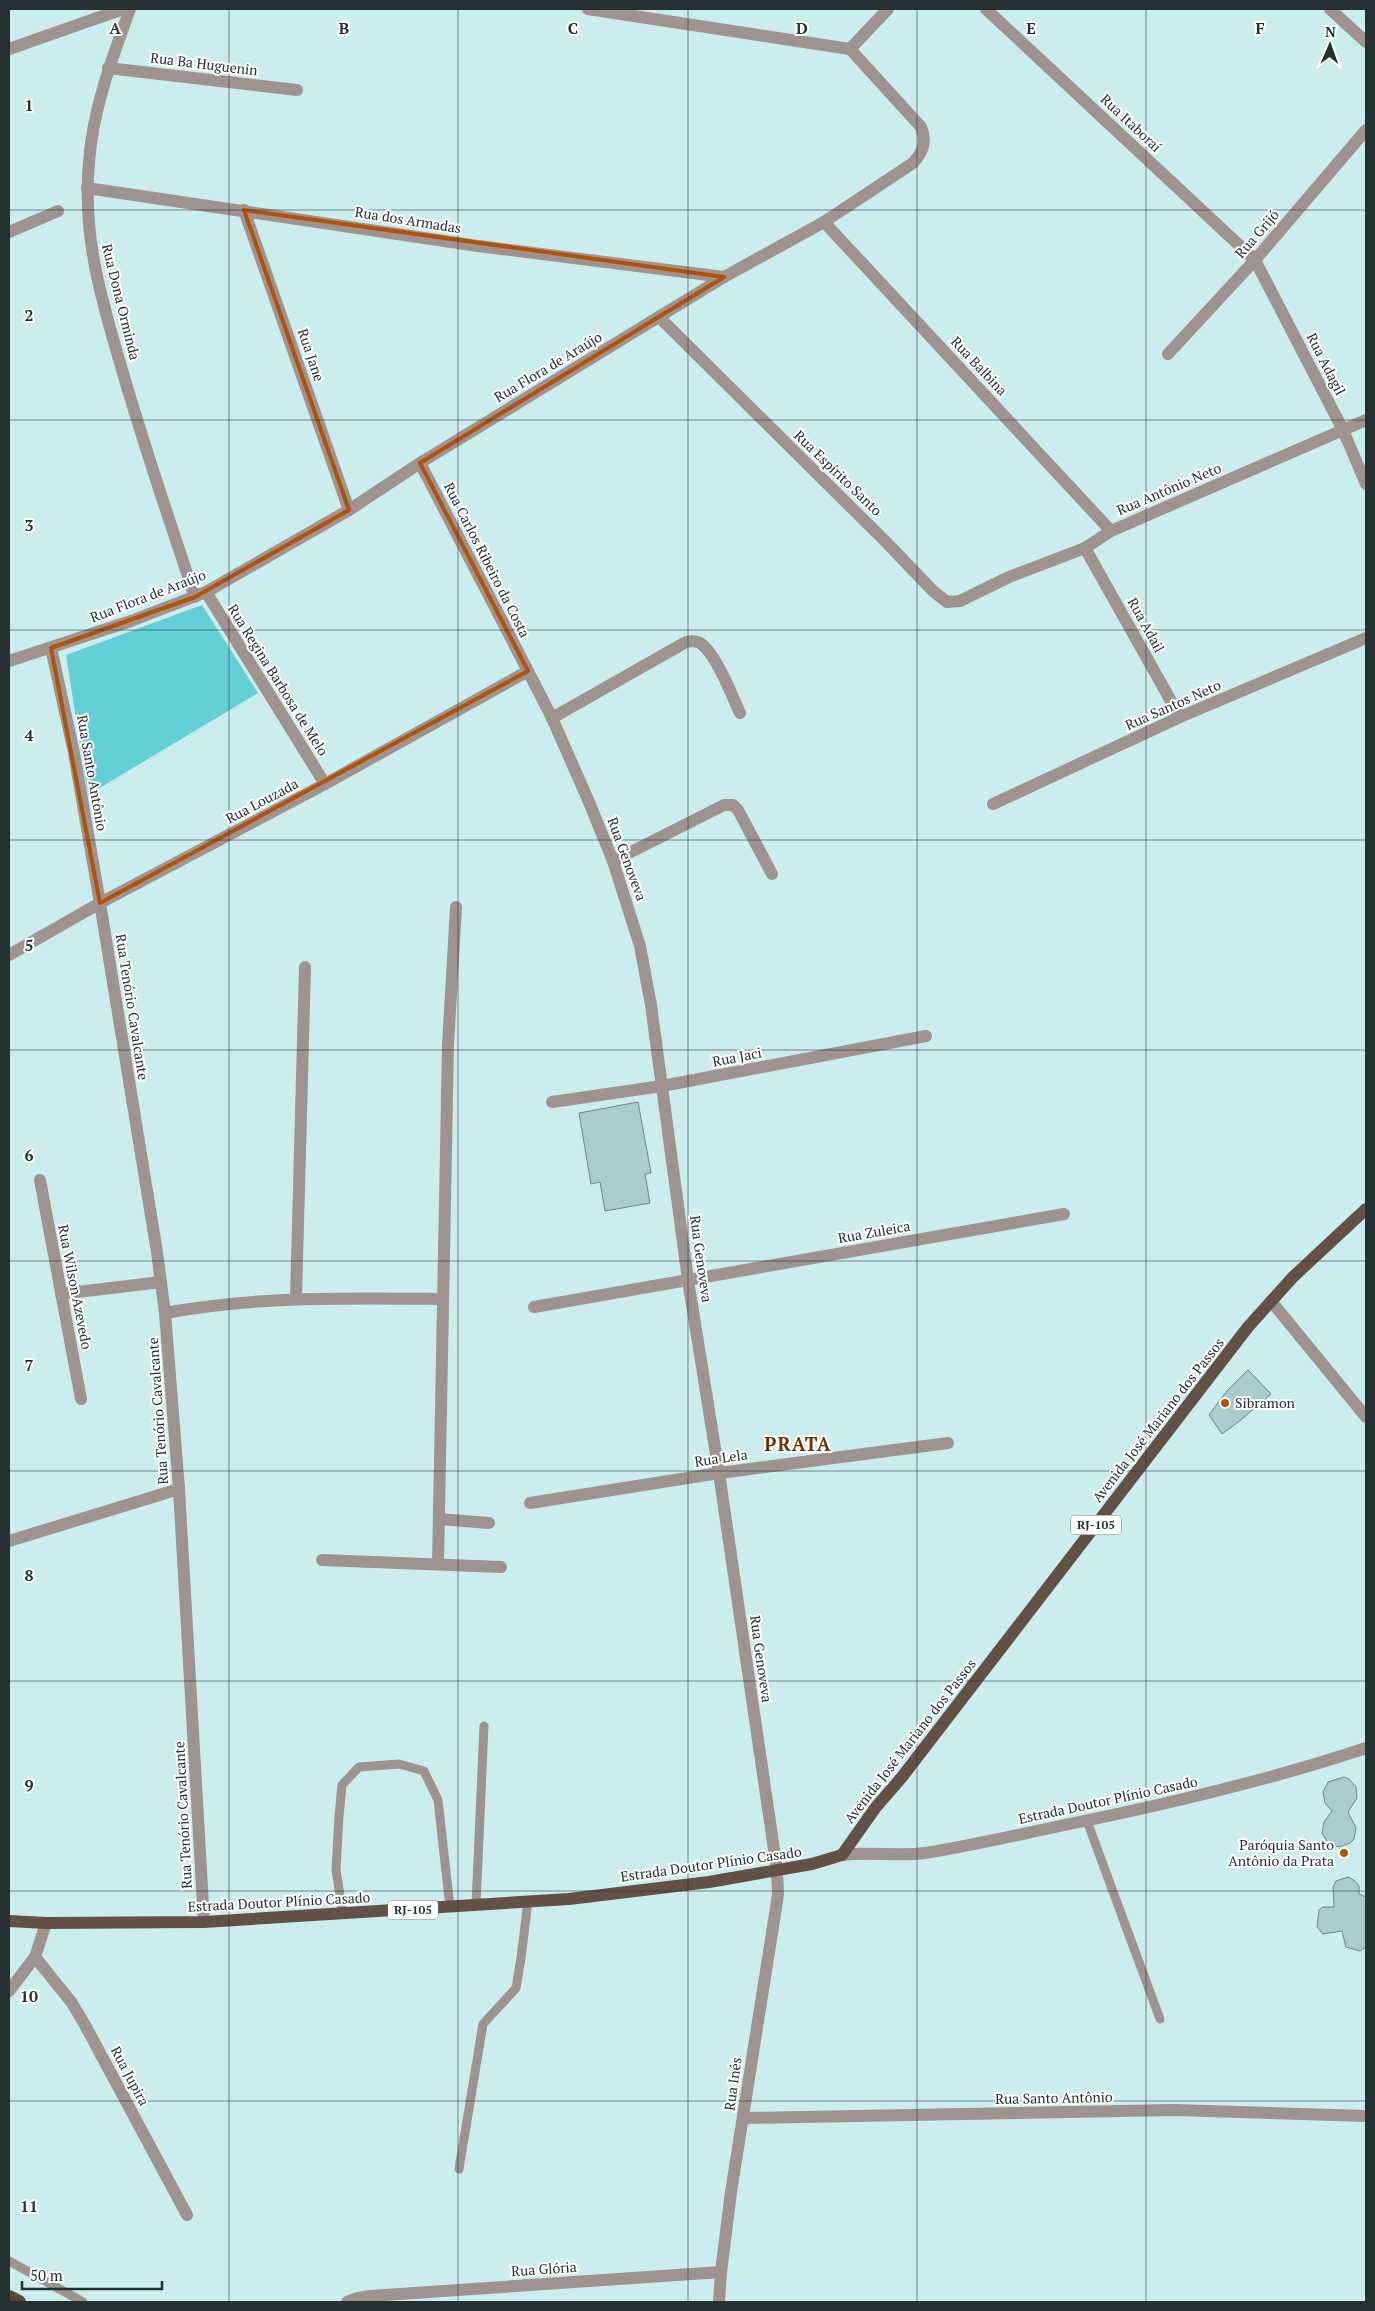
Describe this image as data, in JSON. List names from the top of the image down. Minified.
{"streets":{"main road":["Avenida José Mariano dos Passos","RJ-105","Estrada Doutor Plínio Casado"],"street":["Rua Ba Huguenin","Rua Itaboraí","Rua dos Armadas","Rua Grijó","Rua Dona Orminda","Rua Jane","Rua Adagil","Rua Balbina","Rua Flora de Araújo","Rua Espírito Santo","Rua Antônio Neto","Rua Carlos Ribeiro da Costa","Rua Adail","Rua Regina Barbosa de Melo","Rua Santos Neto","Rua Santo Antônio","Rua Louzada","Rua Genoveva","Rua Tenório Cavalcante","Rua Jaci","Rua Zuleica","Rua Wilson Azevedo","Rua Lela","Rua Jupira","Rua Inês","Rua Glória"]},"crossings":[["Rua Ba Huguenin","Rua Dona Orminda"],["Rua Itaboraí","Rua Grijó"],["Rua Itaboraí","Rua Adagil"],["Rua dos Armadas","Rua Dona Orminda"],["Rua dos Armadas","Rua Jane"],["Rua dos Armadas","Rua Flora de Araújo"],["Rua Grijó","Rua Adagil"],["Rua Dona Orminda","Rua Flora de Araújo"],["Rua Dona Orminda","Rua Regina Barbosa de Melo"],["Rua Jane","Rua Flora de Araújo"],["Rua Adagil","Rua Antônio Neto"],["Rua Balbina","Rua Flora de Araújo"],["Rua Balbina","Rua Antônio Neto"],["Rua Flora de Araújo","Rua Espírito Santo"],["Rua Flora de Araújo","Rua Carlos Ribeiro da Costa"],["Rua Flora de Araújo","Rua Regina Barbosa de Melo"],["Rua Flora de Araújo","Rua Santo Antônio"],["Rua Espírito Santo","Rua Antônio Neto"],["Rua Antônio Neto","Rua Adail"],["Rua Carlos Ribeiro da Costa","Rua Louzada"],["Rua Carlos Ribeiro da Costa","Rua Genoveva"],["Rua Adail","Rua Santos Neto"],["Rua Regina Barbosa de Melo","Rua Louzada"],["Rua Santo Antônio","Rua Louzada"],["Rua Santo Antônio","Rua Tenório Cavalcante"],["Rua Santo Antônio","Rua Inês"],["Rua Louzada","Rua Genoveva"],["Rua Louzada","Rua Tenório Cavalcante"],["Rua Genoveva","Rua Jaci"],["Rua Genoveva","Rua Zuleica"],["Rua Genoveva","Rua Lela"],["Rua Genoveva","Estrada Doutor Plínio Casado"],["Rua Genoveva","Rua Inês"],["Rua Tenório Cavalcante","Estrada Doutor Plínio Casado"],["Avenida José Mariano dos Passos","Estrada Doutor Plínio Casado"],["RJ-105","Estrada Doutor Plínio Casado"],["Estrada Doutor Plínio Casado","Rua Inês"],["Rua Inês","Rua Glória"]],"districts":["PRATA"],"places":["Sibramon","Paróquia Santo Antônio da Prata"],"scale_bar":"50 m","north":"top","grid":{"columns":["A","B","C","D","E","F"],"rows":["1","2","3","4","5","6","7","8","9","10","11"]}}
